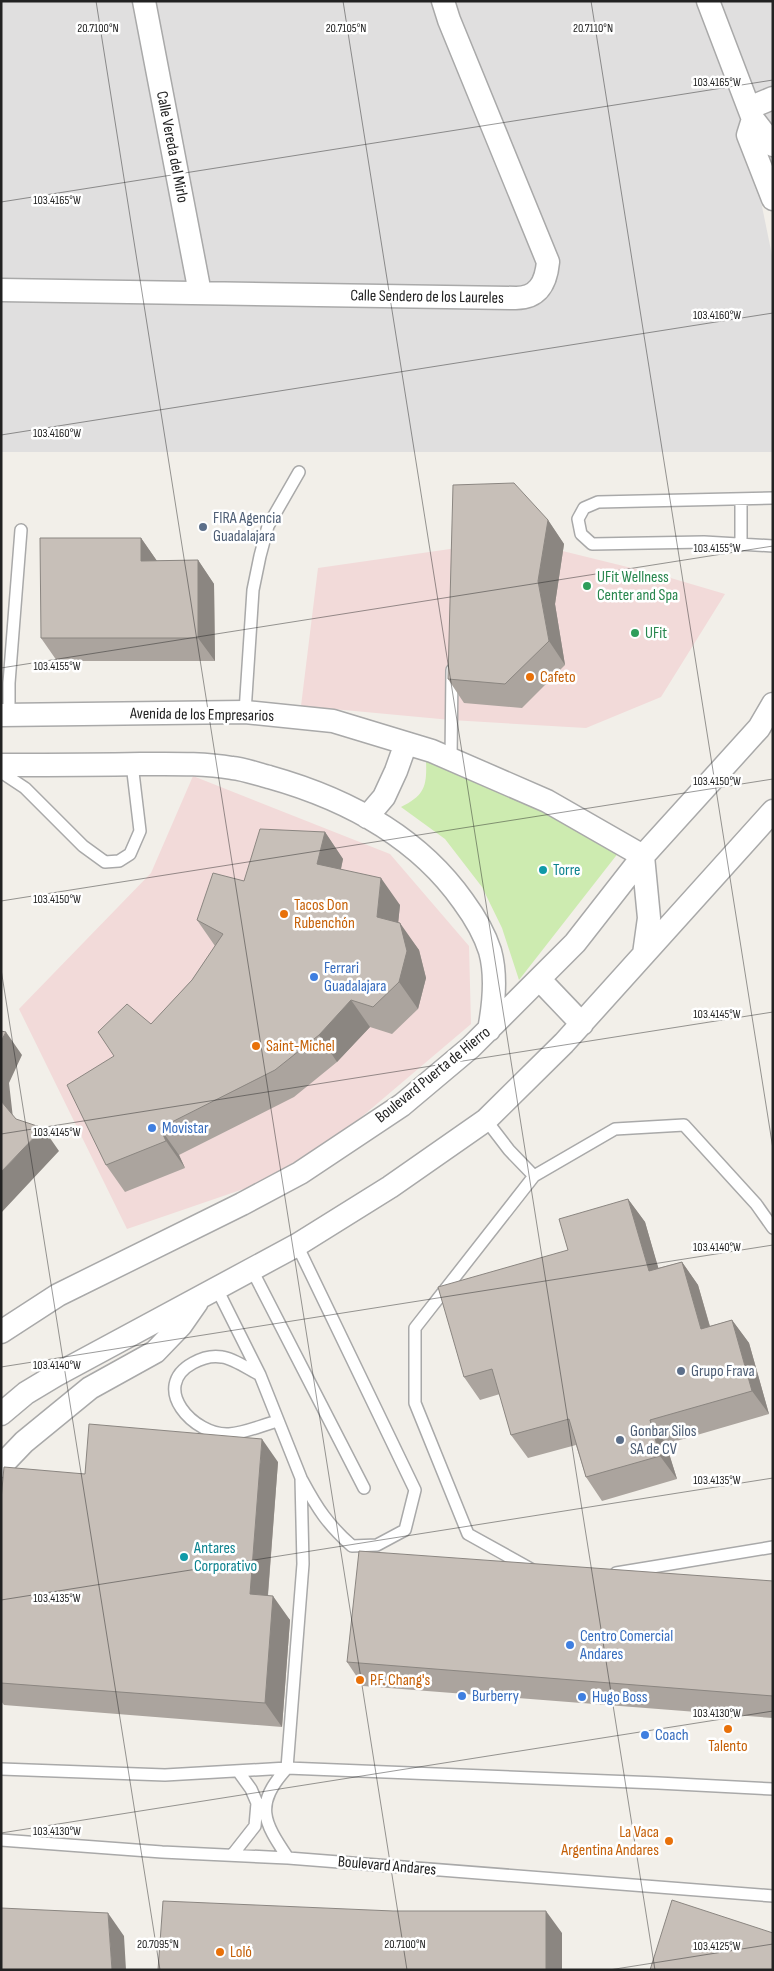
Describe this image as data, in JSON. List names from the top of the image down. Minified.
{"streets":{"street":["Calle Vereda del Mirlo","Calle Sendero de los Laureles","Avenida de los Empresarios","Boulevard Puerta de Hierro"],"lane":["Boulevard Andares"]},"crossings":[["Calle Vereda del Mirlo","Calle Sendero de los Laureles"],["Avenida de los Empresarios","Boulevard Puerta de Hierro"]],"places":["FIRA Agencia Guadalajara","UFit Wellness Center and Spa","UFit","Cafeto","Torre","Tacos Don Rubenchón","Ferrari Guadalajara","Saint-Michel","Movistar","Grupo Frava","Gonbar Silos SA de CV","Antares Corporativo","Centro Comercial Andares","P.F. Chang's","Burberry","Hugo Boss","Talento","Coach","La Vaca Argentina Andares","Loló"],"coordinates":["20.7100°N","20.7105°N","20.7110°N","103.4165°W","103.4160°W","103.4155°W","103.4150°W","103.4145°W","103.4140°W","103.4135°W","103.4130°W","20.7095°N","103.4125°W"]}
